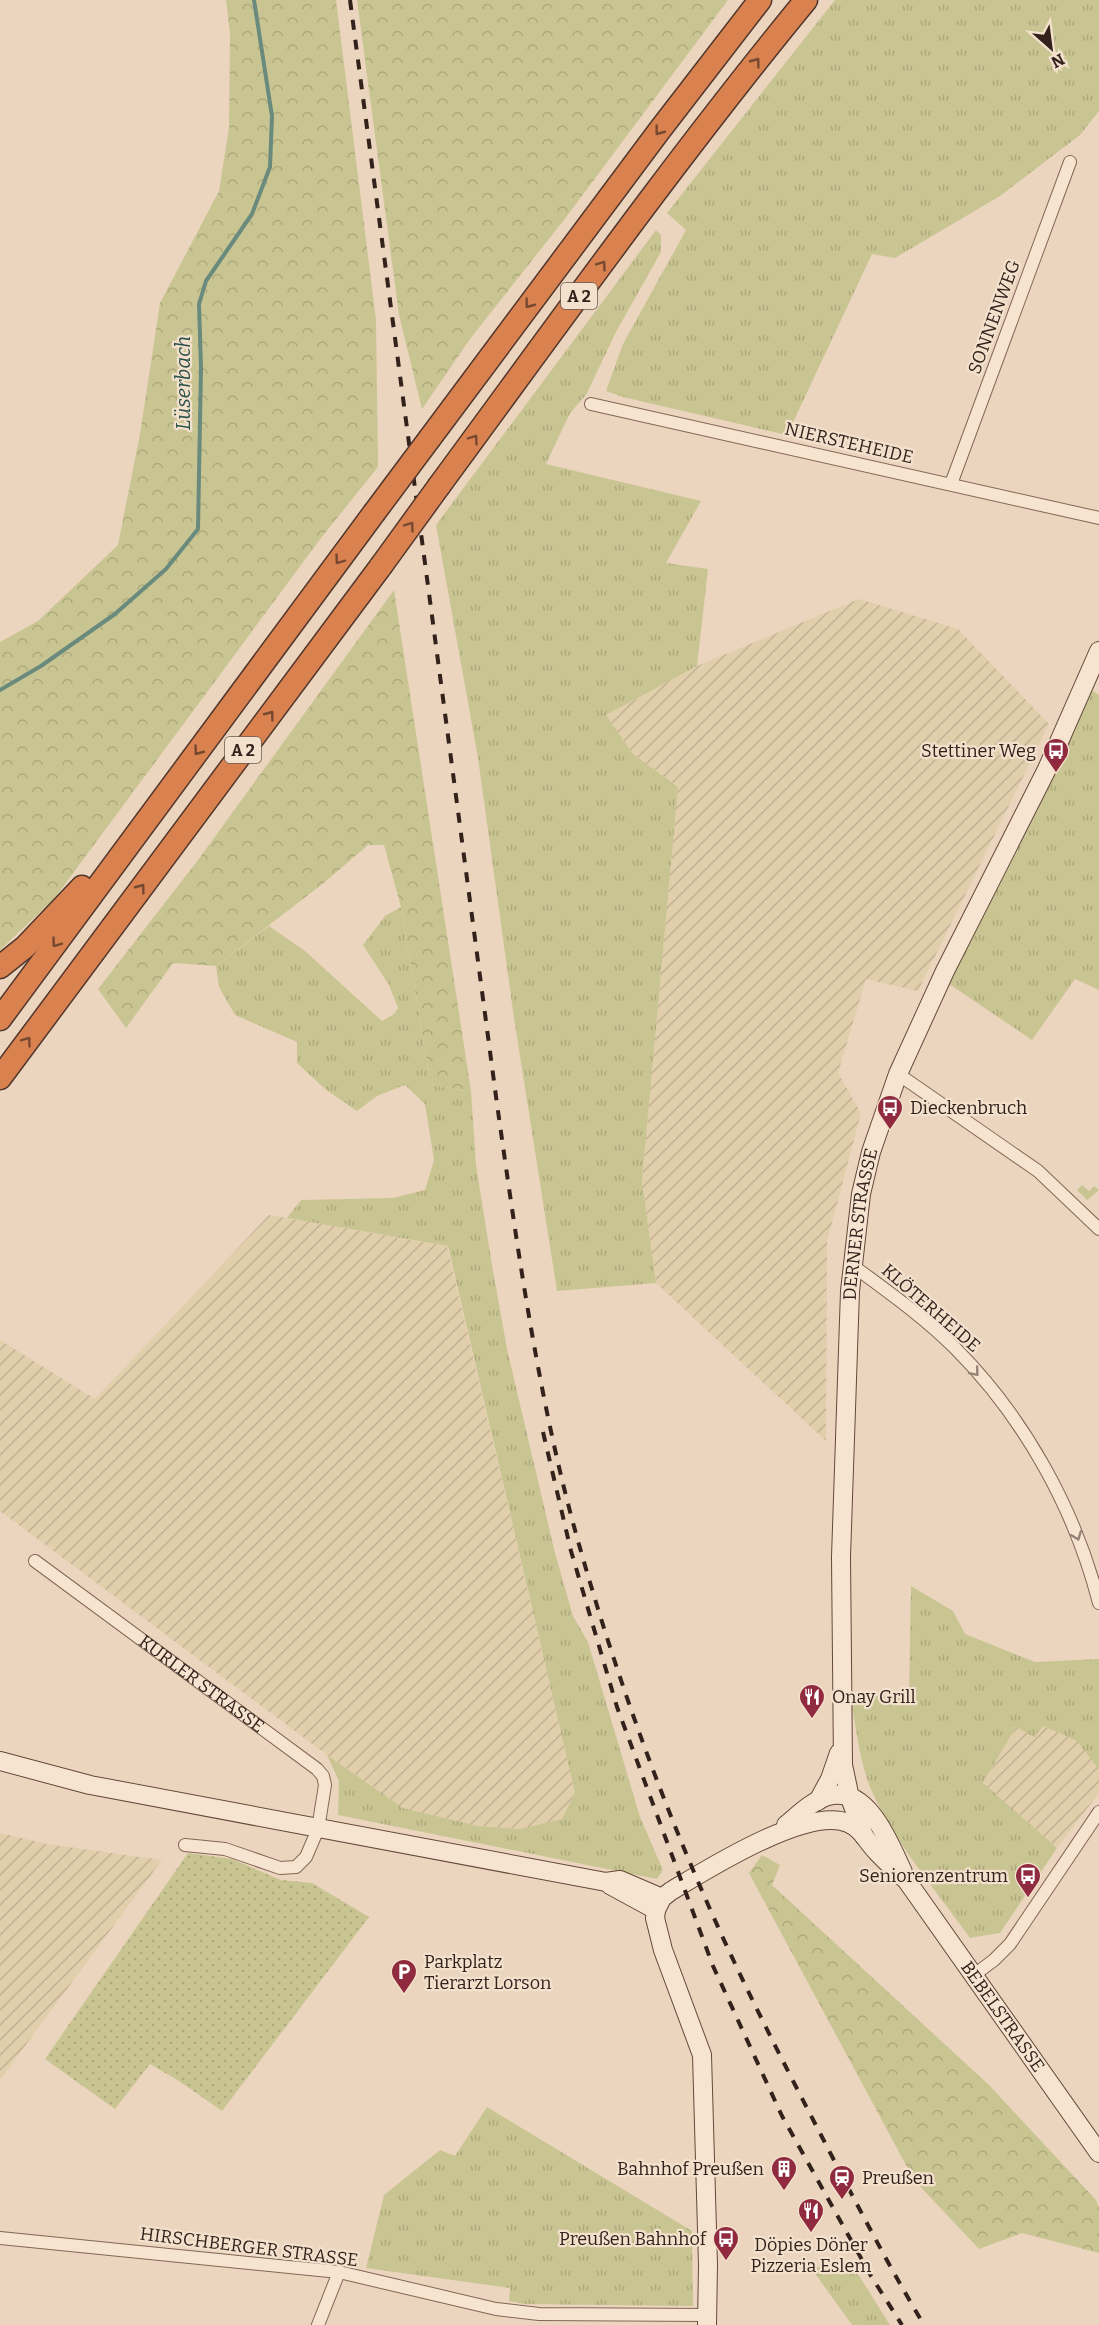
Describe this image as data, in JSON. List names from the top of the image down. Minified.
{"streets":{"highway":["A 2"],"street":["SONNENWEG","NIERSTEHEIDE","DERNER STRASSE","KLÖTERHEIDE","KURLER STRASSE","BEBELSTRASSE","HIRSCHBERGER STRASSE"]},"crossings":[["SONNENWEG","NIERSTEHEIDE"],["DERNER STRASSE","KLÖTERHEIDE"],["DERNER STRASSE","BEBELSTRASSE"]],"one_way":["KLÖTERHEIDE"],"water":["Lüserbach"],"places":{"bus stop":["Stettiner Weg","Dieckenbruch","Seniorenzentrum","Preußen Bahnhof"],"restaurant":["Onay Grill","Döpies Döner Pizzeria Eslem"],"parking":["Parkplatz Tierarzt Lorson"],"building":["Bahnhof Preußen"],"station":["Preußen"]},"north":"bottom right"}
